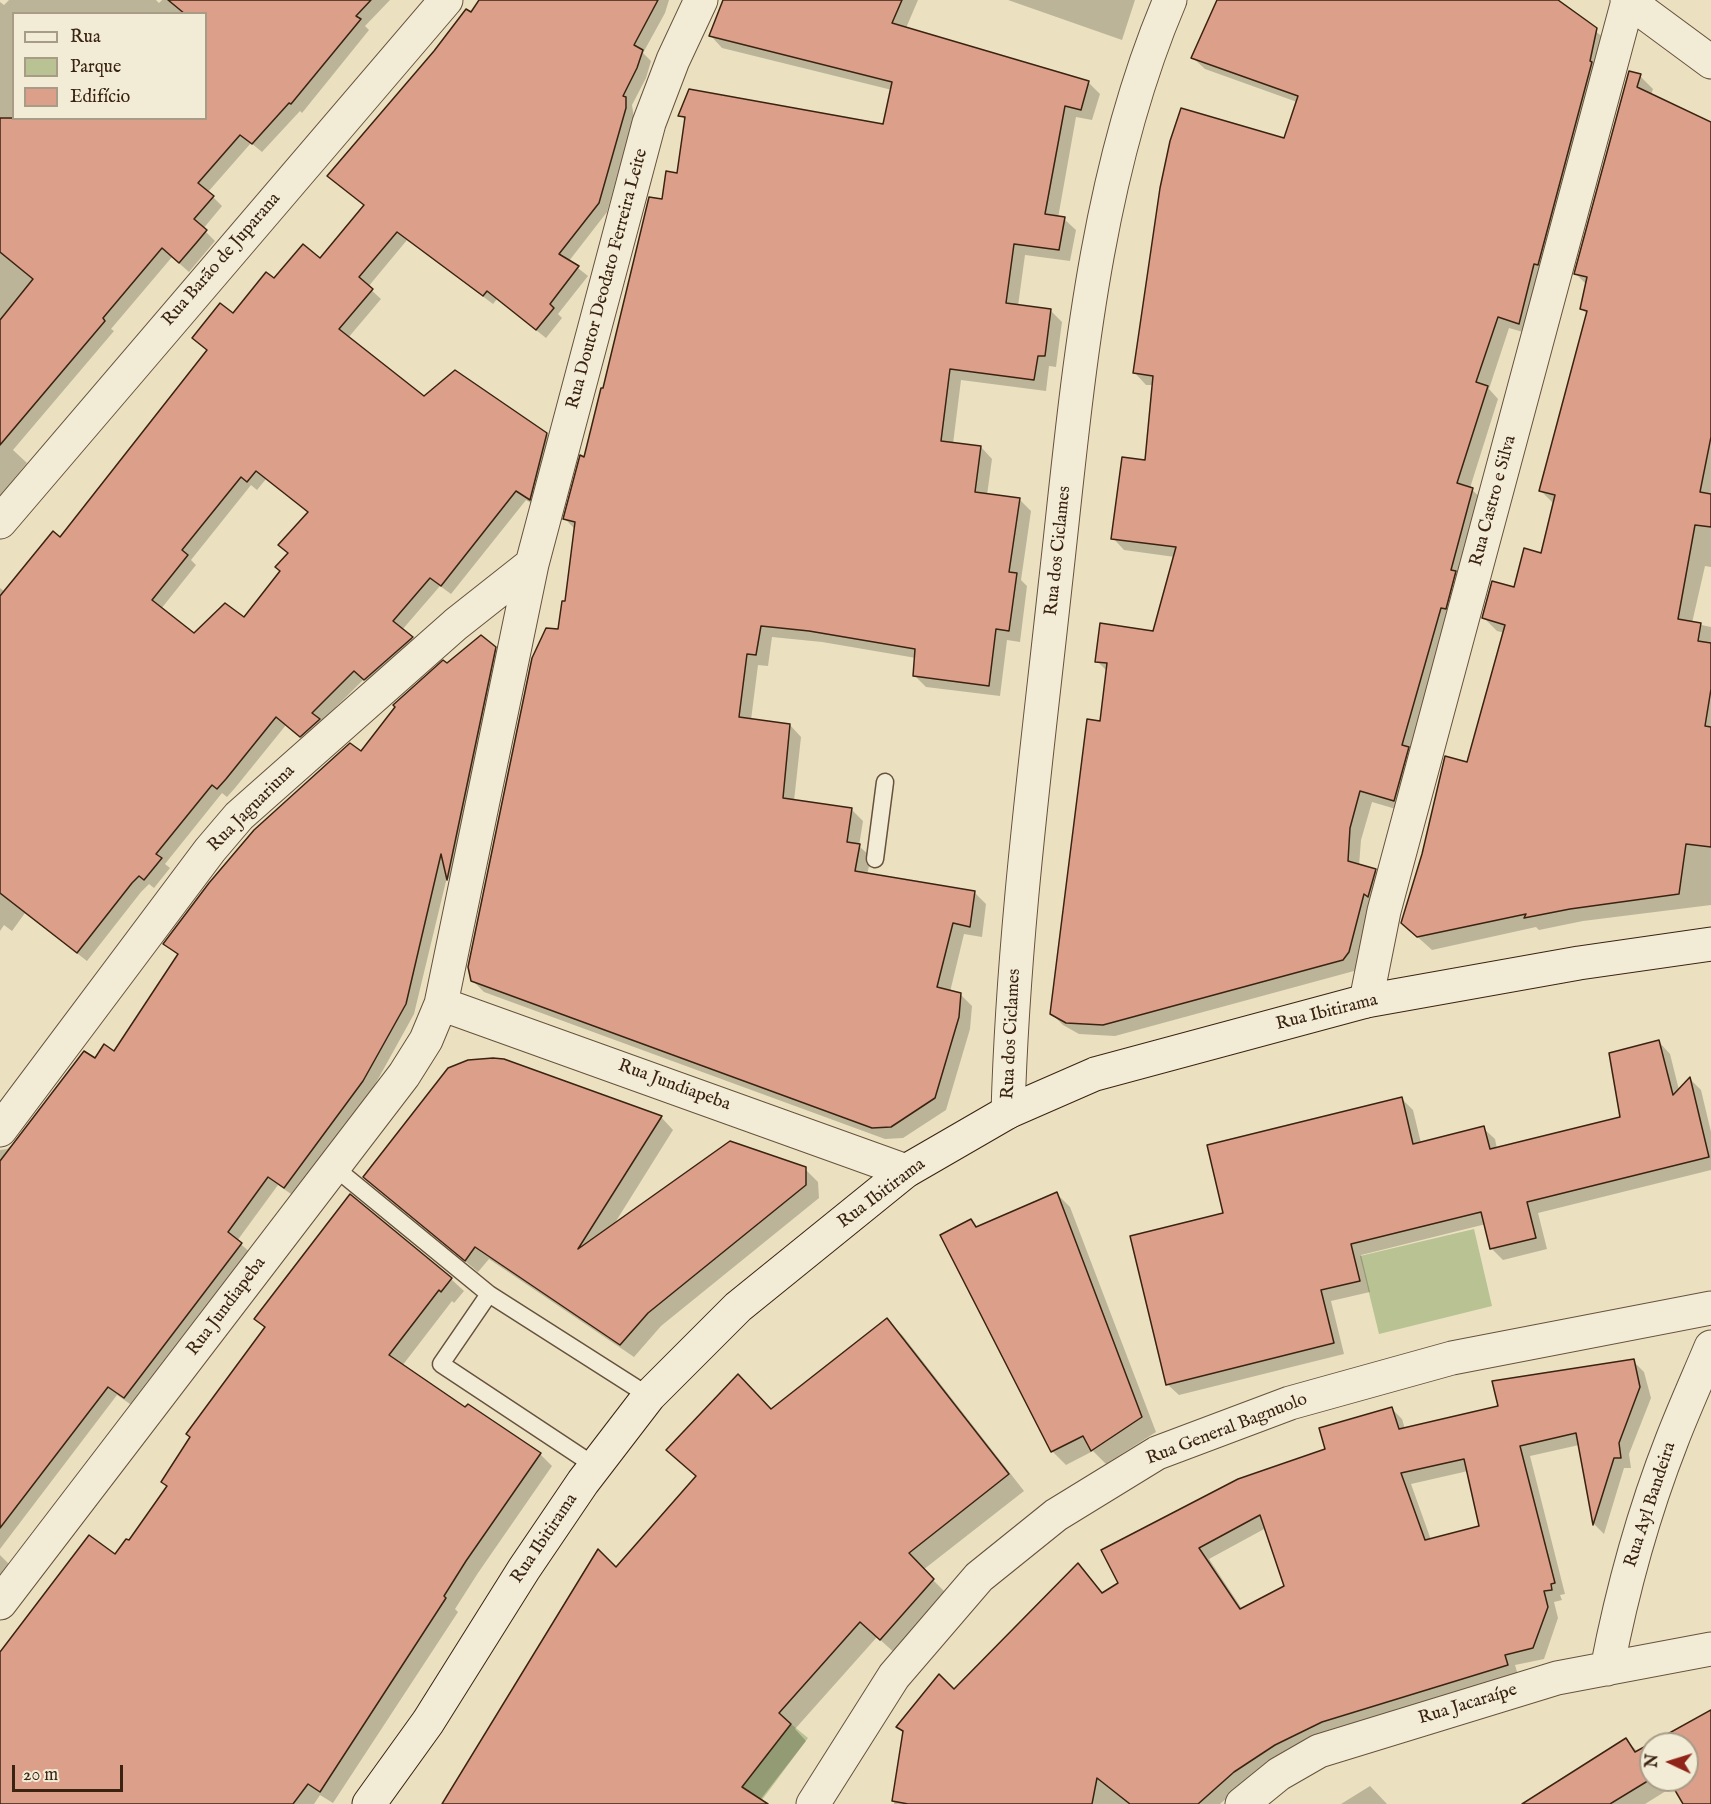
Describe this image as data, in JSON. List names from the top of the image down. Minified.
{"streets":{"street":["Rua Barão de Juparana","Rua Doutor Deodato Ferreira Leite","Rua Castro e Silva","Rua dos Ciclames","Rua Jaguariuna","Rua Ibitirama","Rua Jundiapeba","Rua General Bagnuolo","Rua Ayl Bandeira","Rua Jacaraípe"]},"crossings":[["Rua Doutor Deodato Ferreira Leite","Rua Jaguariuna"],["Rua Doutor Deodato Ferreira Leite","Rua Jundiapeba"],["Rua Castro e Silva","Rua Ibitirama"],["Rua dos Ciclames","Rua Ibitirama"],["Rua Jaguariuna","Rua Jundiapeba"],["Rua Ibitirama","Rua Jundiapeba"],["Rua Ayl Bandeira","Rua Jacaraípe"]],"legend":["Rua","Parque","Edifício"],"scale_bar":"20 m","north":"left"}
